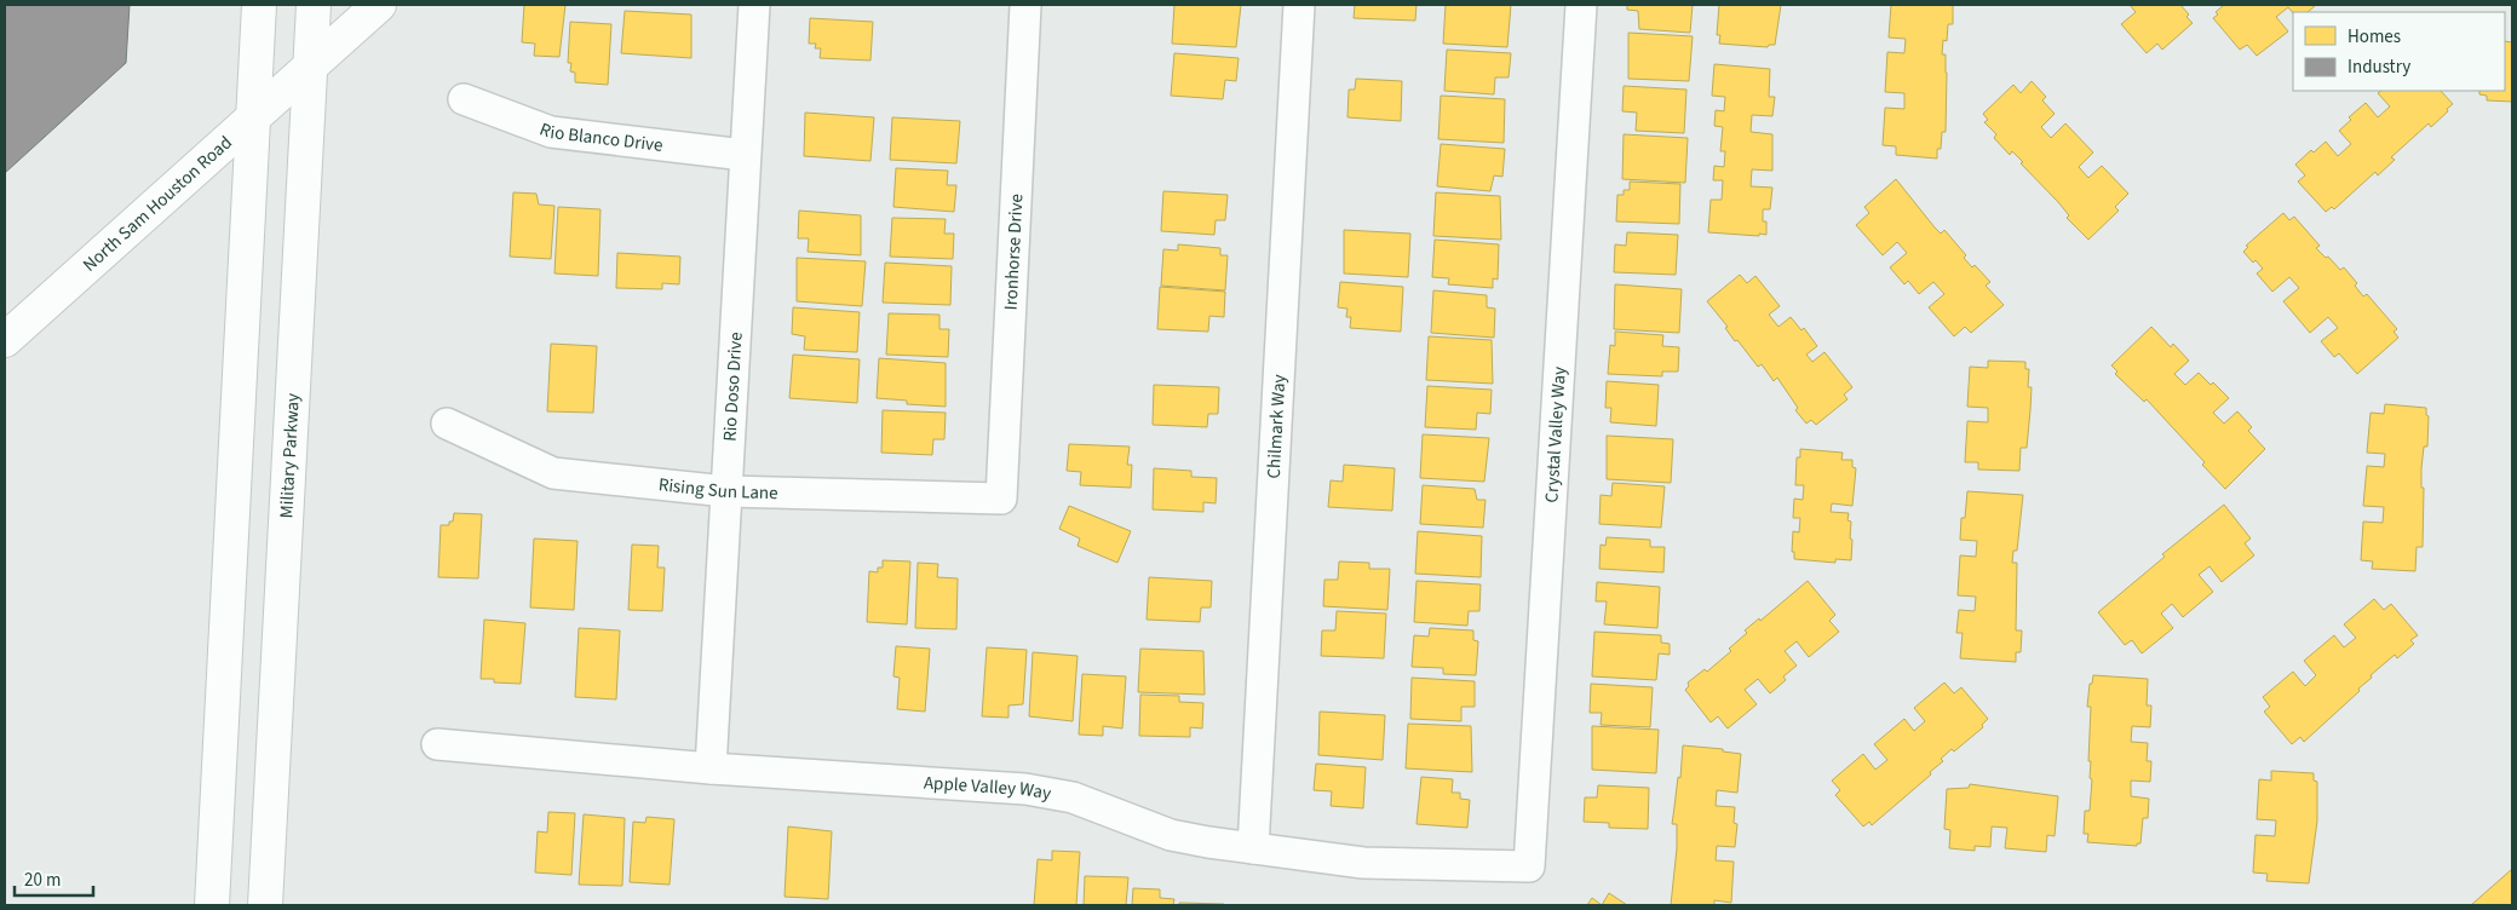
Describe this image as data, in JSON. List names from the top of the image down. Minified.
{"streets":{"main road":["North Sam Houston Road","Military Parkway"],"street":["Rio Blanco Drive","Ironhorse Drive","Rio Doso Drive","Chilmark Way","Crystal Valley Way","Rising Sun Lane","Apple Valley Way"]},"crossings":[["Rio Blanco Drive","Rio Doso Drive"],["North Sam Houston Road","Military Parkway"],["Ironhorse Drive","Rising Sun Lane"],["Rio Doso Drive","Rising Sun Lane"],["Rio Doso Drive","Apple Valley Way"],["Chilmark Way","Apple Valley Way"],["Crystal Valley Way","Apple Valley Way"]],"legend":["Homes","Industry"],"scale_bar":"20 m"}
